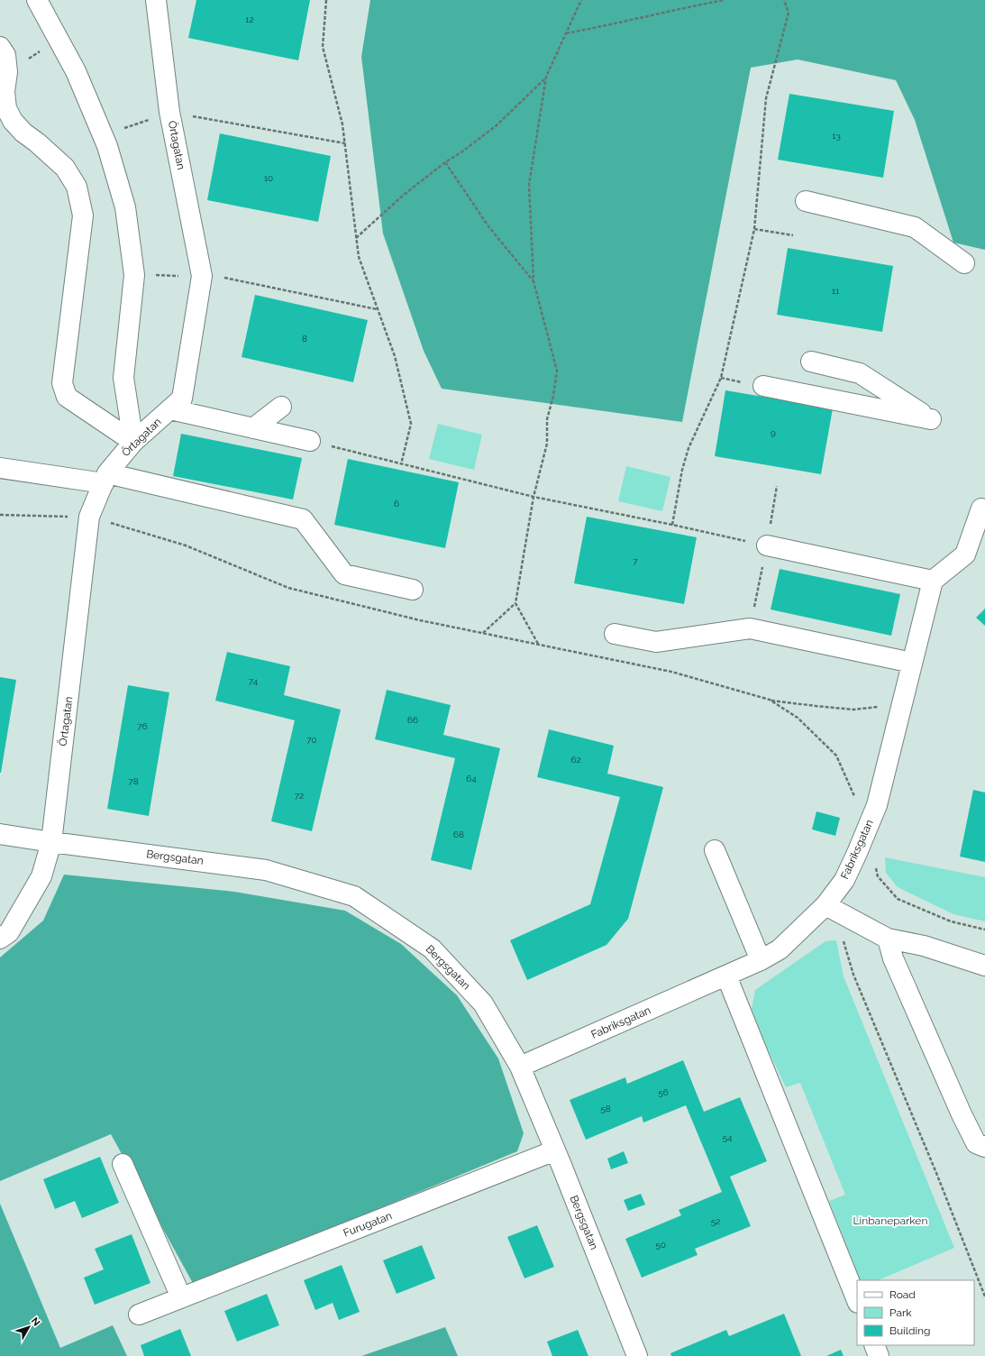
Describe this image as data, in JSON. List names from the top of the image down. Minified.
{"streets":{"street":["Örtagatan","Fabriksgatan","Bergsgatan","Furugatan"]},"crossings":[["Örtagatan","Bergsgatan"],["Fabriksgatan","Bergsgatan"],["Bergsgatan","Furugatan"]],"parks":["Linbaneparken"],"house_numbers":["12","13","10","11","8","9","6","7","74","66","76","70","62","64","78","72","68","56","58","54","52","50"],"legend":["Road","Park","Building"],"north":"top right"}
